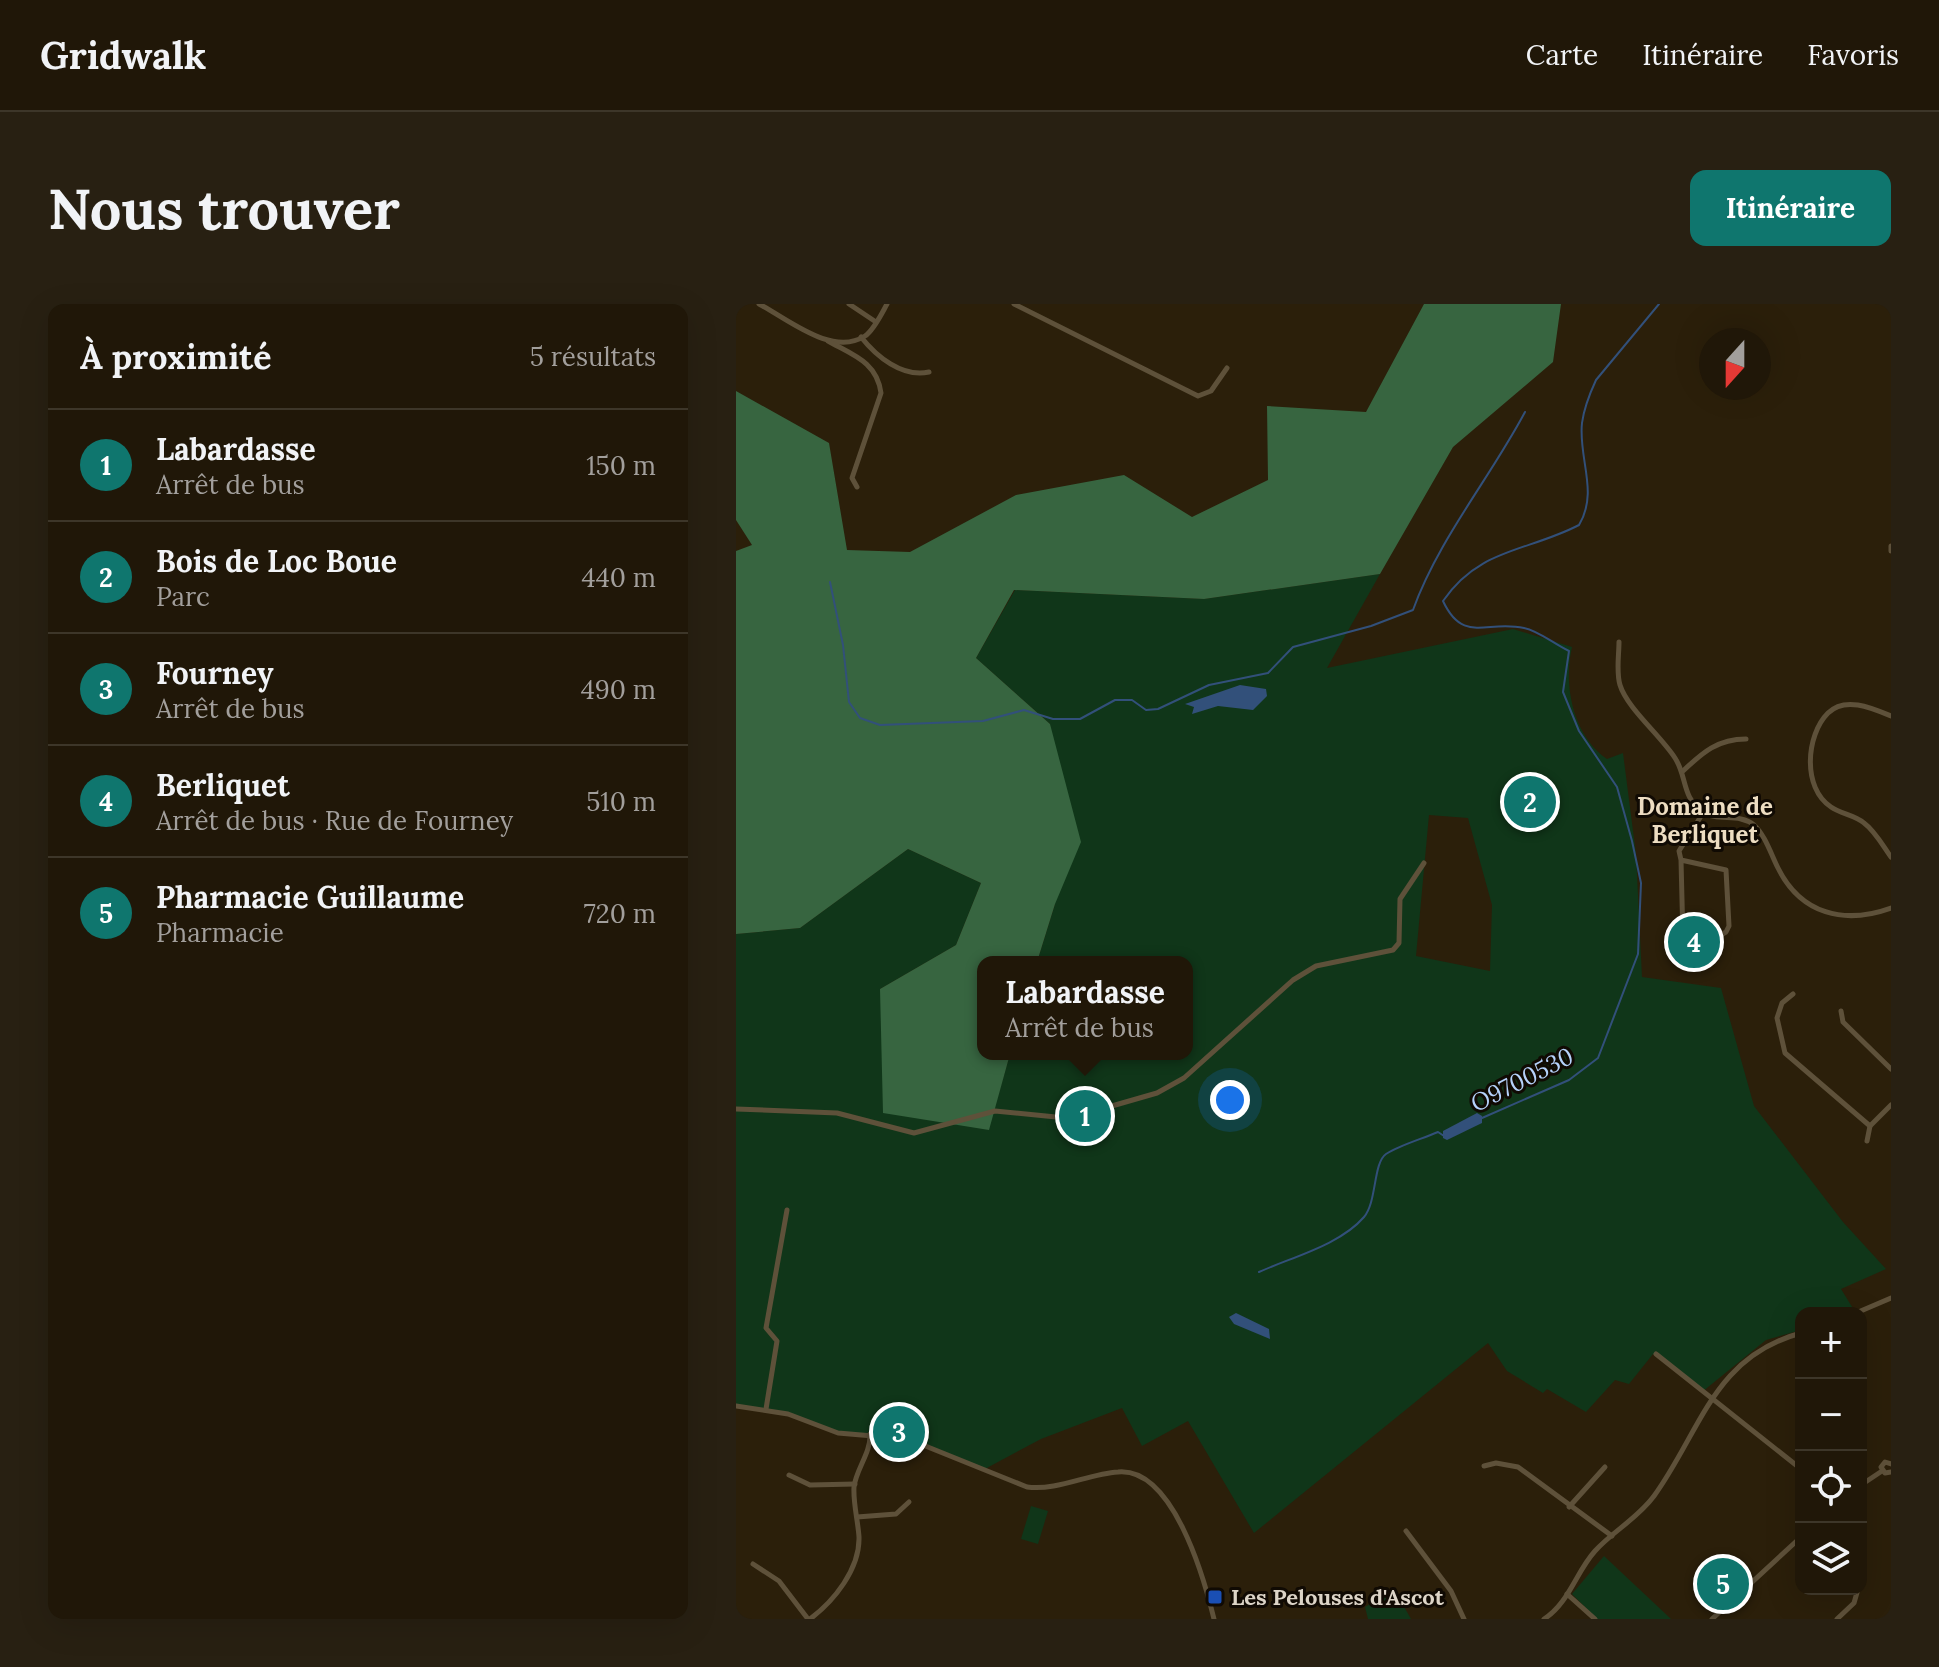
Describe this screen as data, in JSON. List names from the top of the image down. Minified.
{"districts":["Domaine de Berliquet"],"water":["O9700530"],"places":{"transit":["Les Pelouses d'Ascot"]},"north":"bottom","page":{"header":"Gridwalk","nav":["Carte","Itinéraire","Favoris"],"buttons":"Itinéraire","title":"Nous trouver","heading":["À proximité","5 résultats"],"list":[{"mark":"1","name":"Labardasse","note":"Arrêt de bus","value":"150 m"},{"mark":"2","name":"Bois de Loc Boue","note":"Parc","value":"440 m"},{"mark":"3","name":"Fourney","note":"Arrêt de bus","value":"490 m"},{"mark":"4","name":"Berliquet","note":"Arrêt de bus · Rue de Fourney","value":"510 m"},{"mark":"5","name":"Pharmacie Guillaume","note":"Pharmacie","value":"720 m"}],"pins":["2","4","1","3","5"],"popup":["Labardasse","Arrêt de bus"],"map_buttons":["+","−"]}}
